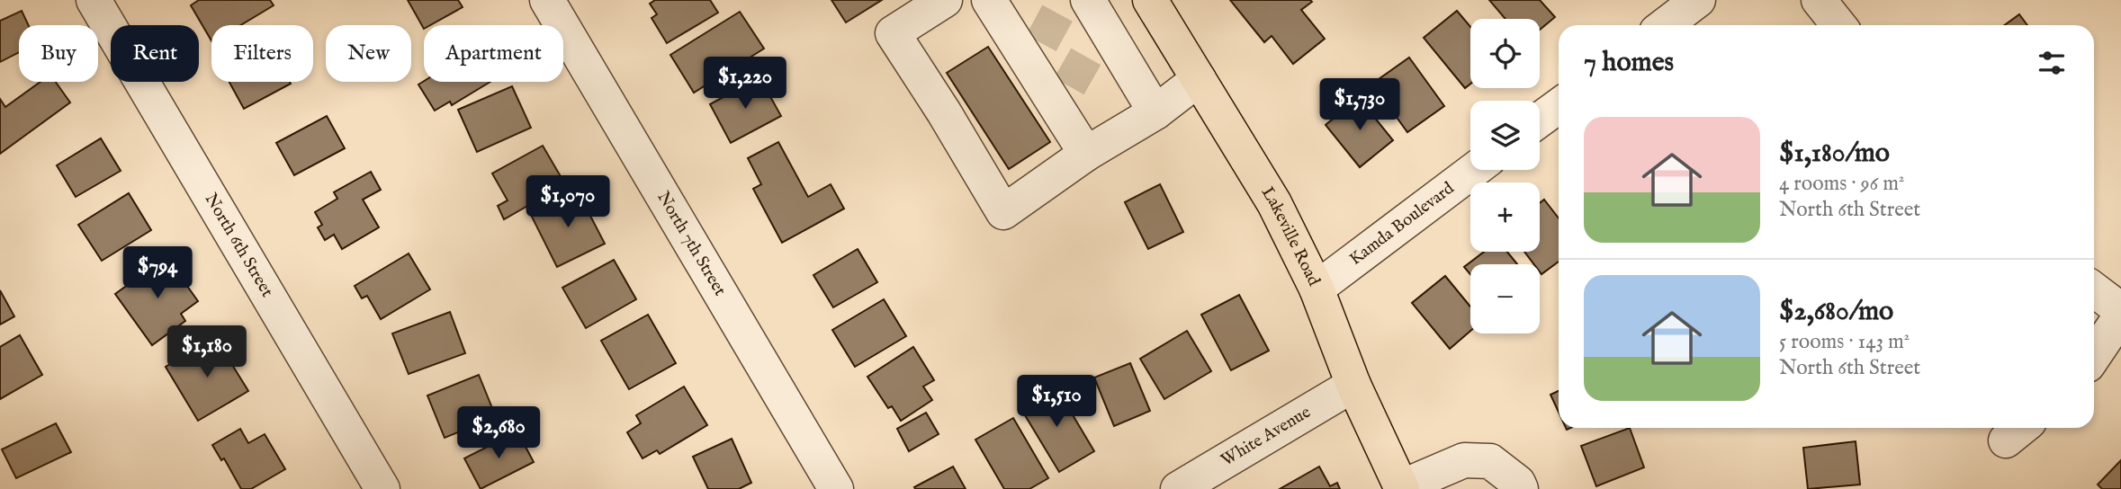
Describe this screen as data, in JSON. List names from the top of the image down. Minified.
{"streets":{"main road":["Lakeville Road"],"street":["Kamda Boulevard","North 6th Street","North 7th Street","White Avenue"]},"crossings":[["Kamda Boulevard","Lakeville Road"],["Lakeville Road","White Avenue"]],"page":{"map_buttons":["+","−"],"chip":["Buy","Rent","Filters","New","Apartment"],"heading":"7 homes","price":["$1,220","$1,730","$1,070","$794","$1,180","$1,510","$2,680"],"list":[{"name":"$1,180/mo","note":"4 rooms · 96 m² · North 6th Street"},{"name":"$2,680/mo","note":"5 rooms · 143 m² · North 6th Street"}]}}
